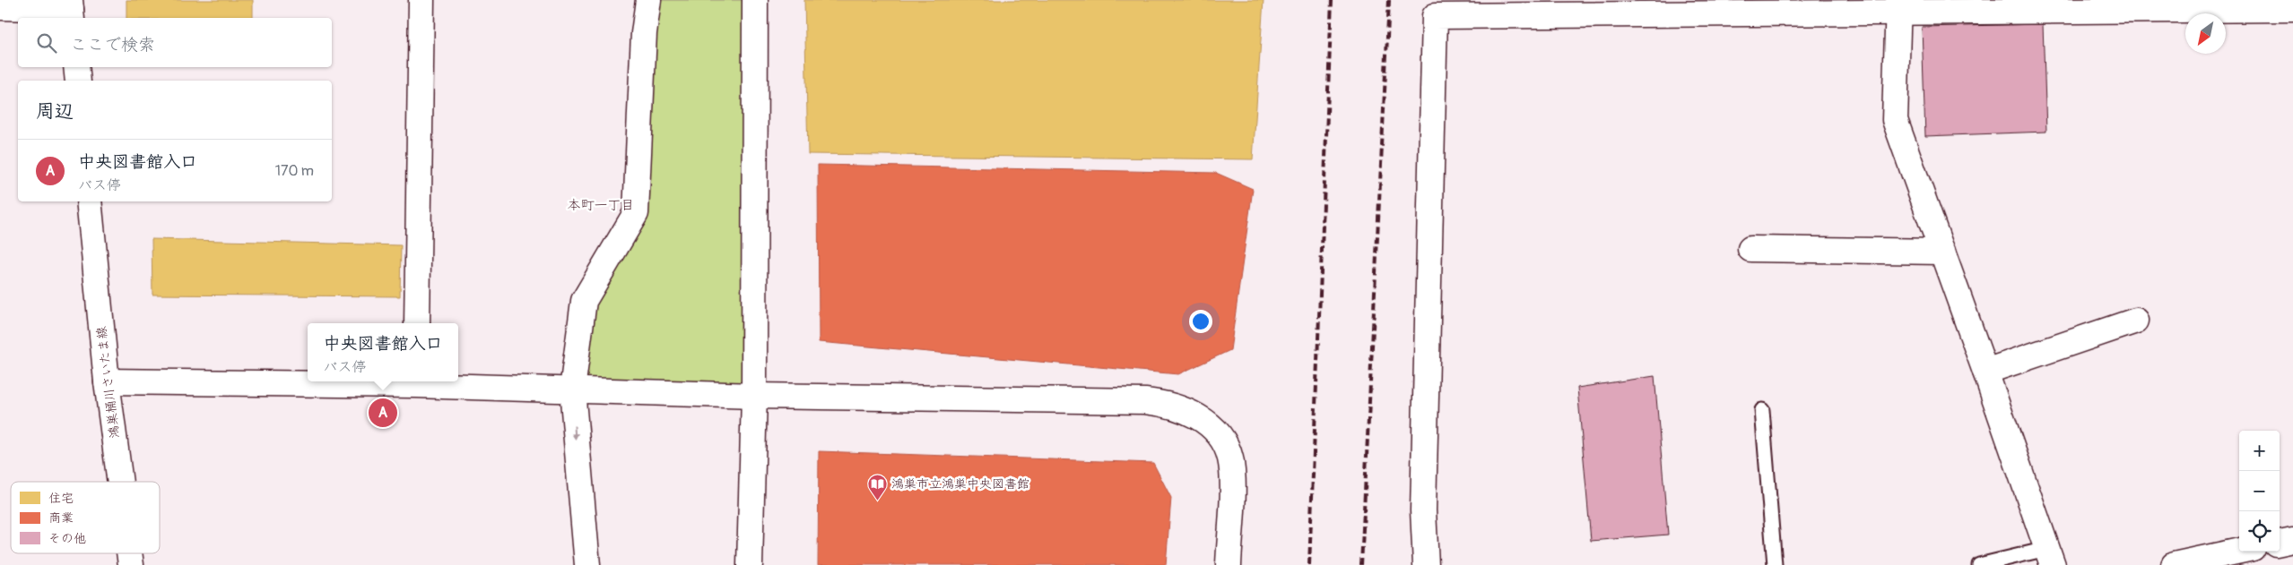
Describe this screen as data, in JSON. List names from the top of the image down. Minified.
{"streets":{"street":["鴻巣桶川さいたま線"]},"districts":["本町一丁目"],"places":{"library":["鴻巣市立鴻巣中央図書館"]},"legend":["住宅","商業","その他"],"north":"bottom left","page":{"search":"ここで検索","heading":"周辺","list":[{"mark":"A","name":"中央図書館入口","note":"バス停","value":"170 m"}],"popup":["中央図書館入口","バス停"],"pins":"A","map_buttons":["+","−"]}}
